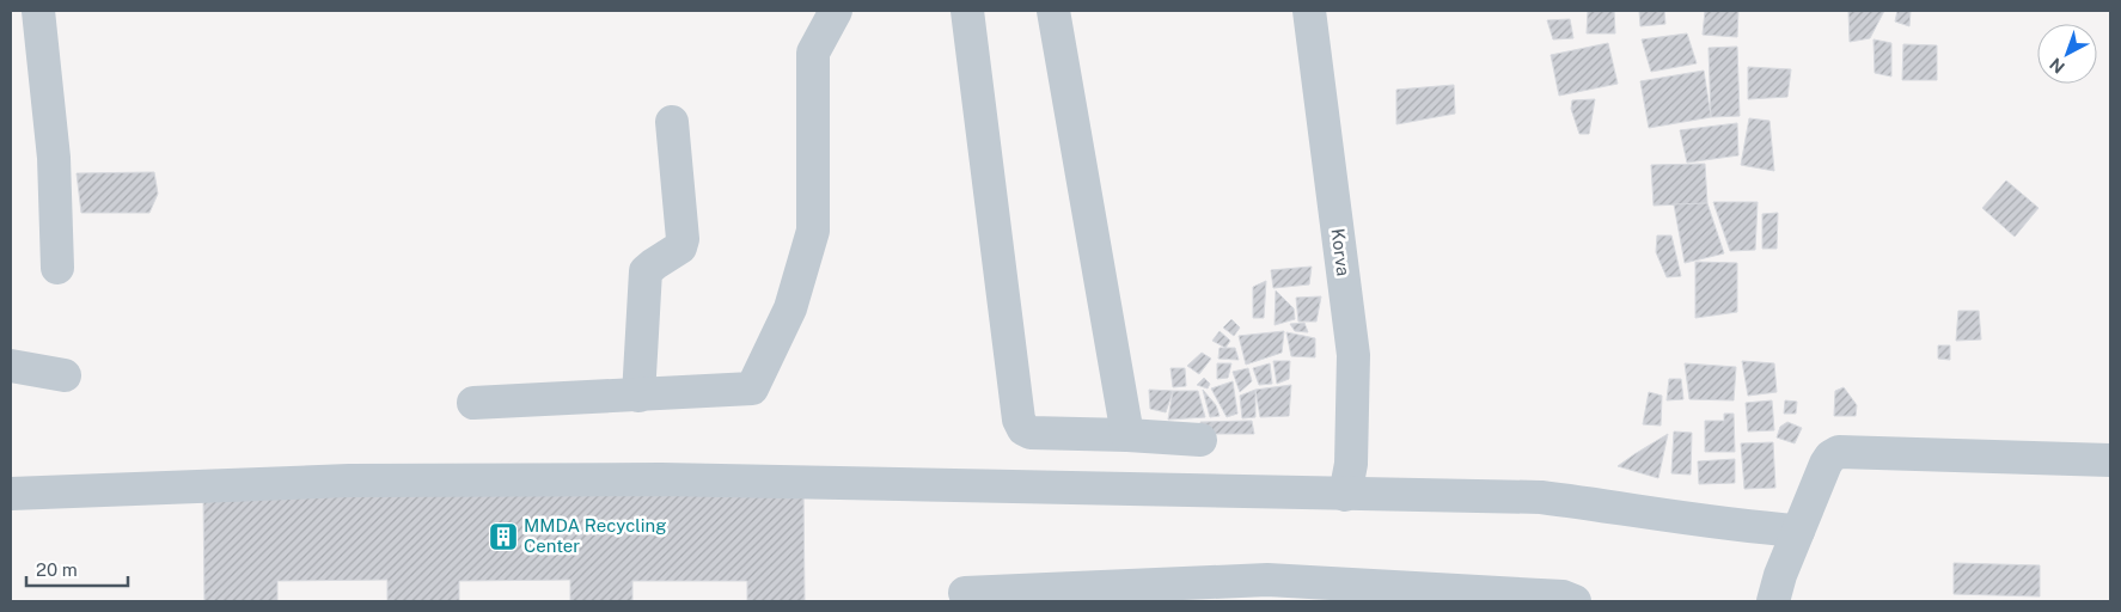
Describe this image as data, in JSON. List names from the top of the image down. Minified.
{"streets":{"street":["Korva"]},"places":{"building":["MMDA Recycling Center"]},"scale_bar":"20 m","north":"bottom left"}
